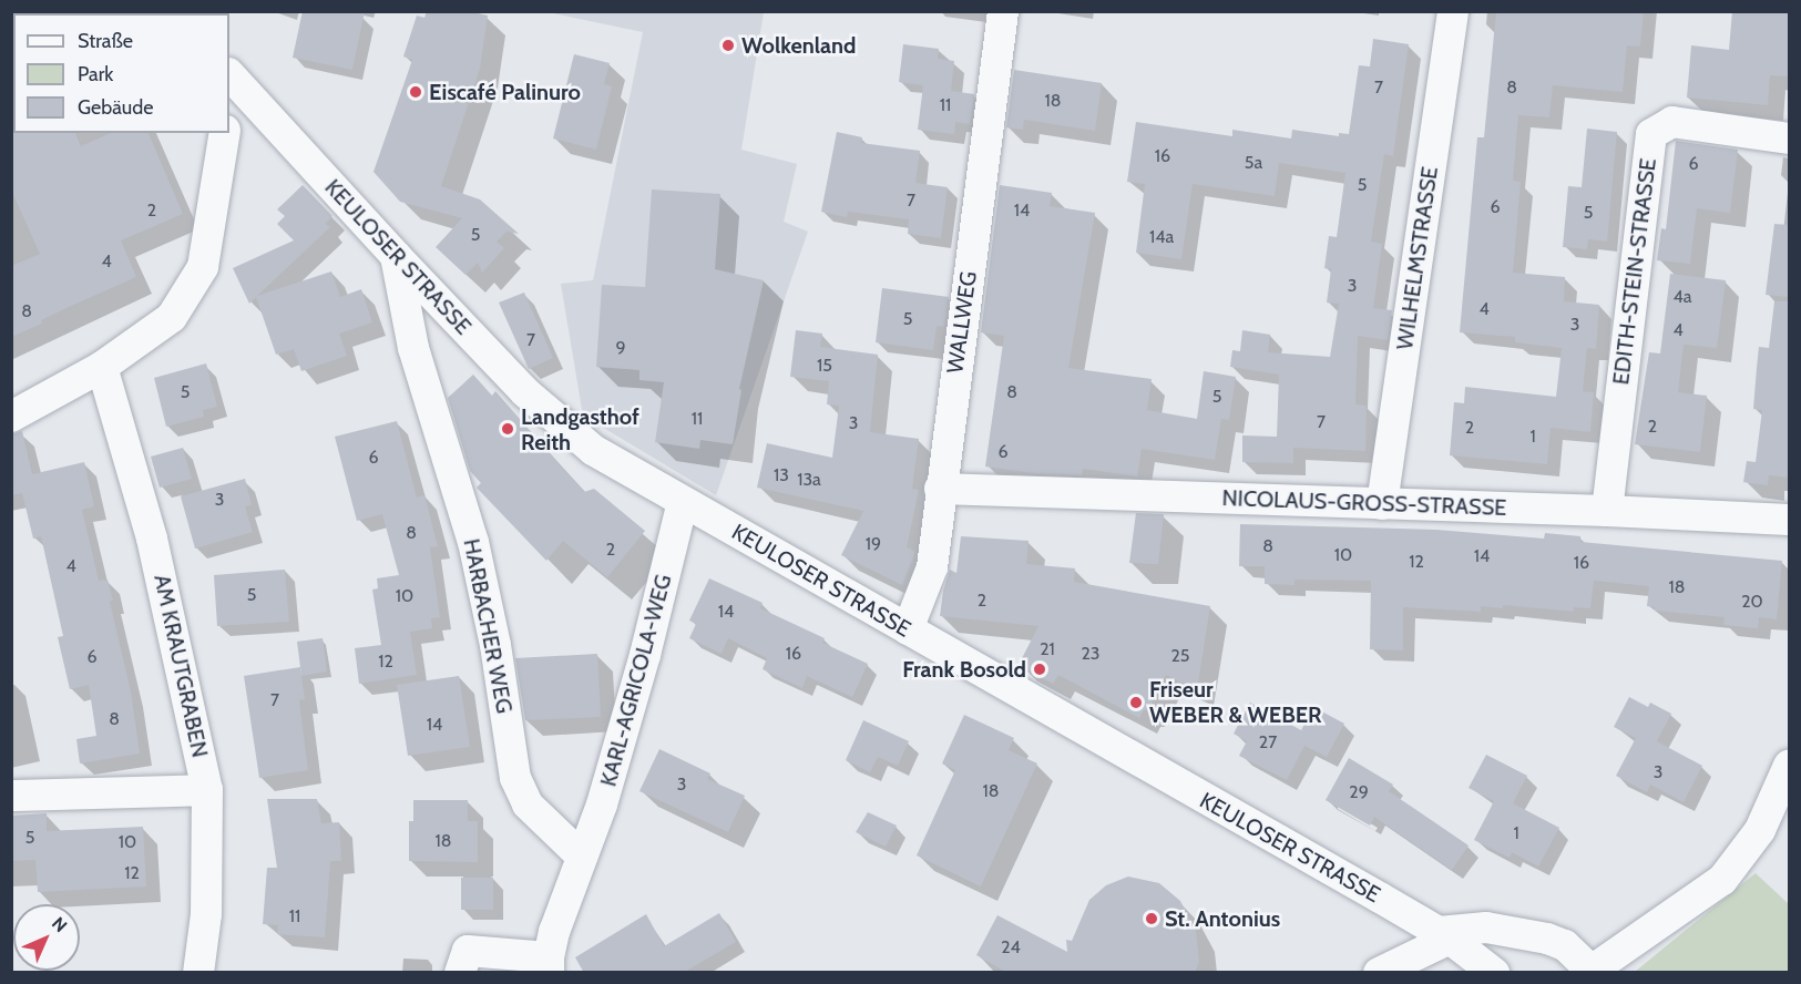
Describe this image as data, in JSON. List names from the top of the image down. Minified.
{"streets":{"street":["KEULOSER STRASSE","WILHELMSTRASSE","EDITH-STEIN-STRASSE","WALLWEG","NICOLAUS-GROSS-STRASSE","HARBACHER WEG","AM KRAUTGRABEN","KARL-AGRICOLA-WEG"]},"crossings":[["KEULOSER STRASSE","WALLWEG"],["KEULOSER STRASSE","HARBACHER WEG"],["KEULOSER STRASSE","KARL-AGRICOLA-WEG"],["WILHELMSTRASSE","NICOLAUS-GROSS-STRASSE"],["EDITH-STEIN-STRASSE","NICOLAUS-GROSS-STRASSE"],["WALLWEG","NICOLAUS-GROSS-STRASSE"],["HARBACHER WEG","KARL-AGRICOLA-WEG"]],"places":["Wolkenland","Eiscafé Palinuro","Landgasthof Reith","Frank Bosold","Friseur WEBER & WEBER","St. Antonius"],"house_numbers":["7","8","18","11","16","5a","6","5","7","6","2","14","5","5","14a","4","3","4a","4","8","5","3","4","7","9","15","5","8","5","11","7","3","2","2","1","6","6","13","13a","3","8","19","8","2","10","14","12","16","4","18","5","10","2","20","14","21","16","23","25","6","12","7","8","14","27","3","3","18","29","1","5","18","10","12","11","24"],"legend":["Straße","Park","Gebäude"],"north":"top right"}
